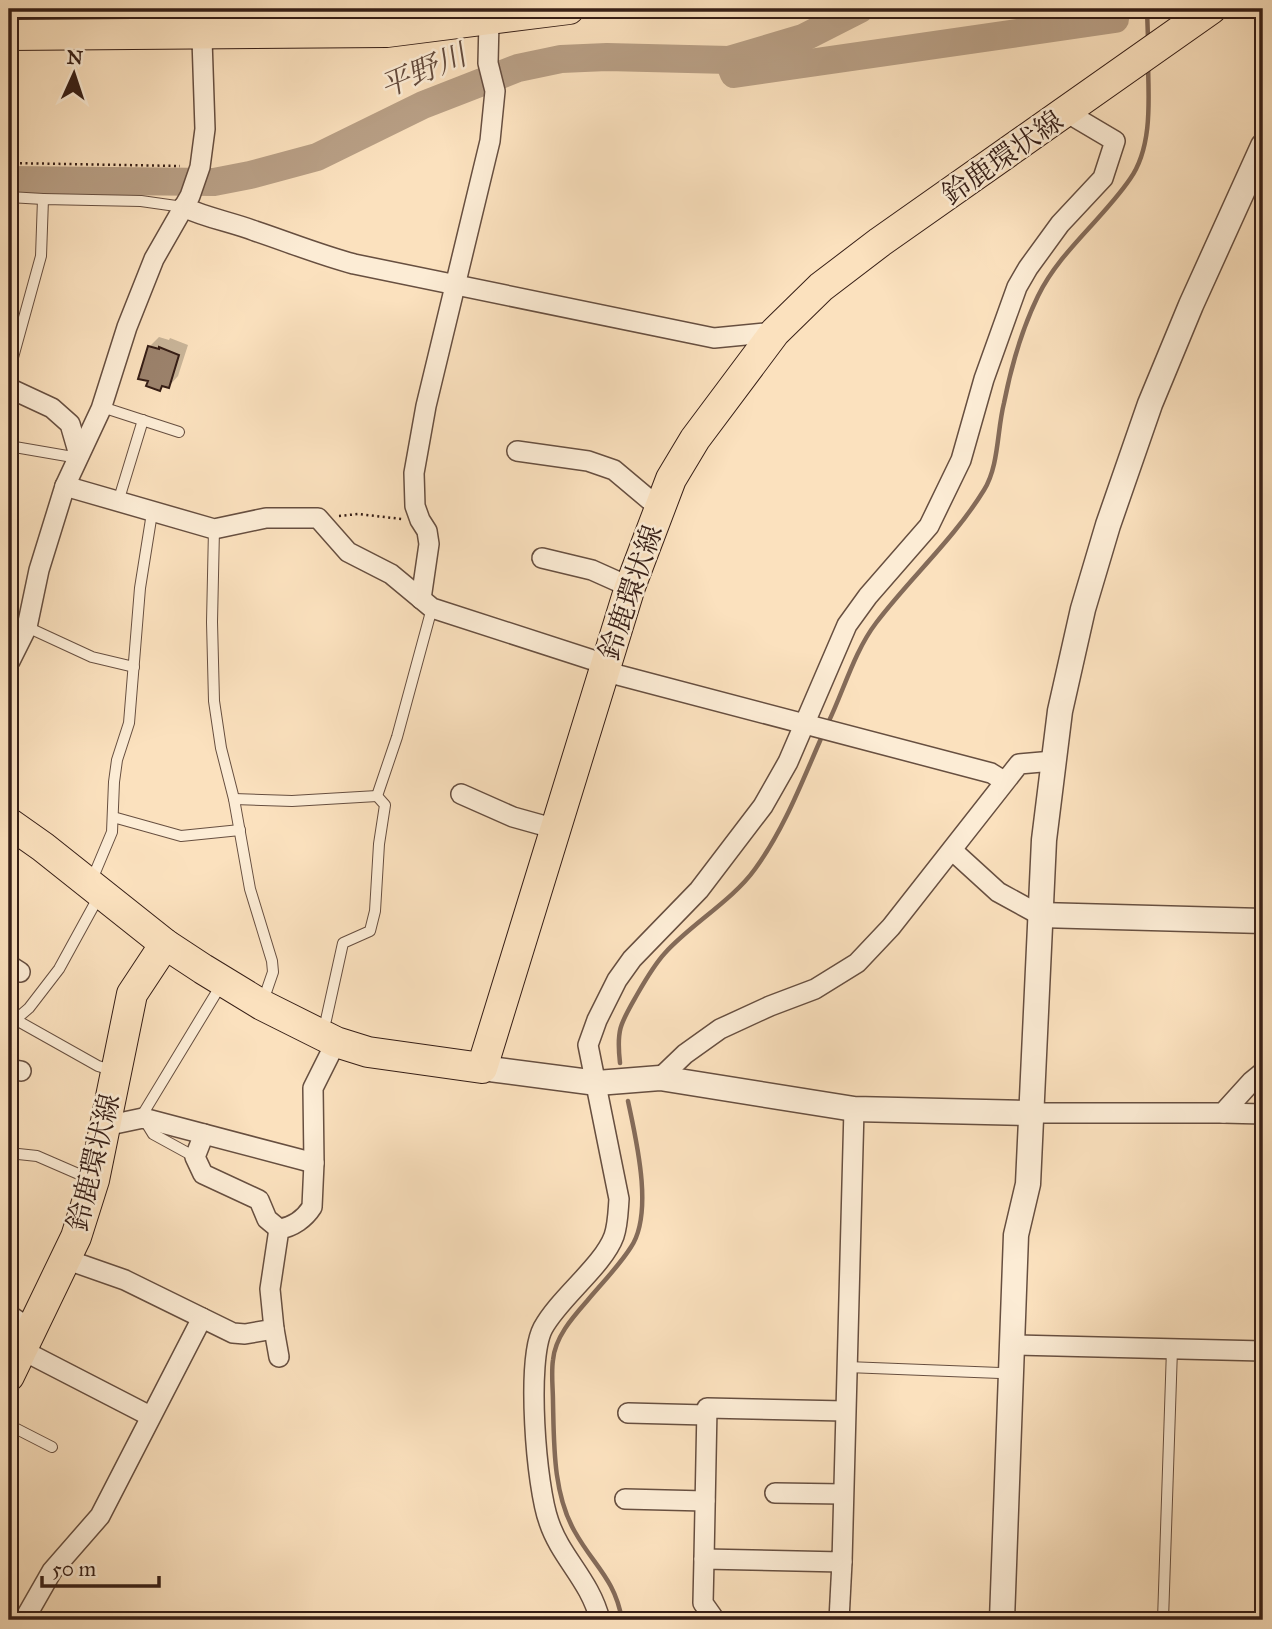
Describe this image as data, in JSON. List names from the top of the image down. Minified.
{"streets":{"main road":["鈴鹿環状線"]},"water":["平野川"],"scale_bar":"50 m","north":"top"}
